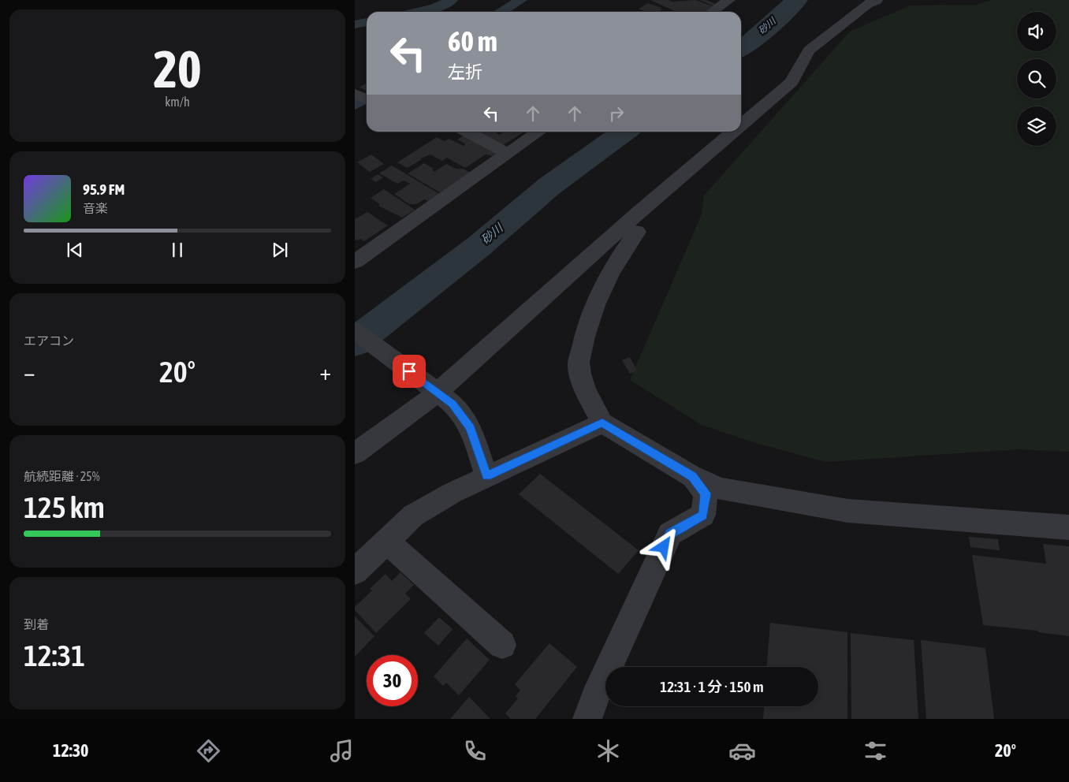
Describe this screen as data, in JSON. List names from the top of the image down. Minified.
{"water":["砂川"],"page":{"tile":[["20","km/h"],"エアコン",["航続距離 · 25%","125 km"],["到着","12:31"]],"turn":["60 m","左折"],"song":["95.9 FM","音楽"],"heat":["−","20°","+"],"limit":"30","trip":"12:31 · 1 分 · 150 m","tabs":["12:30","20°"]}}
